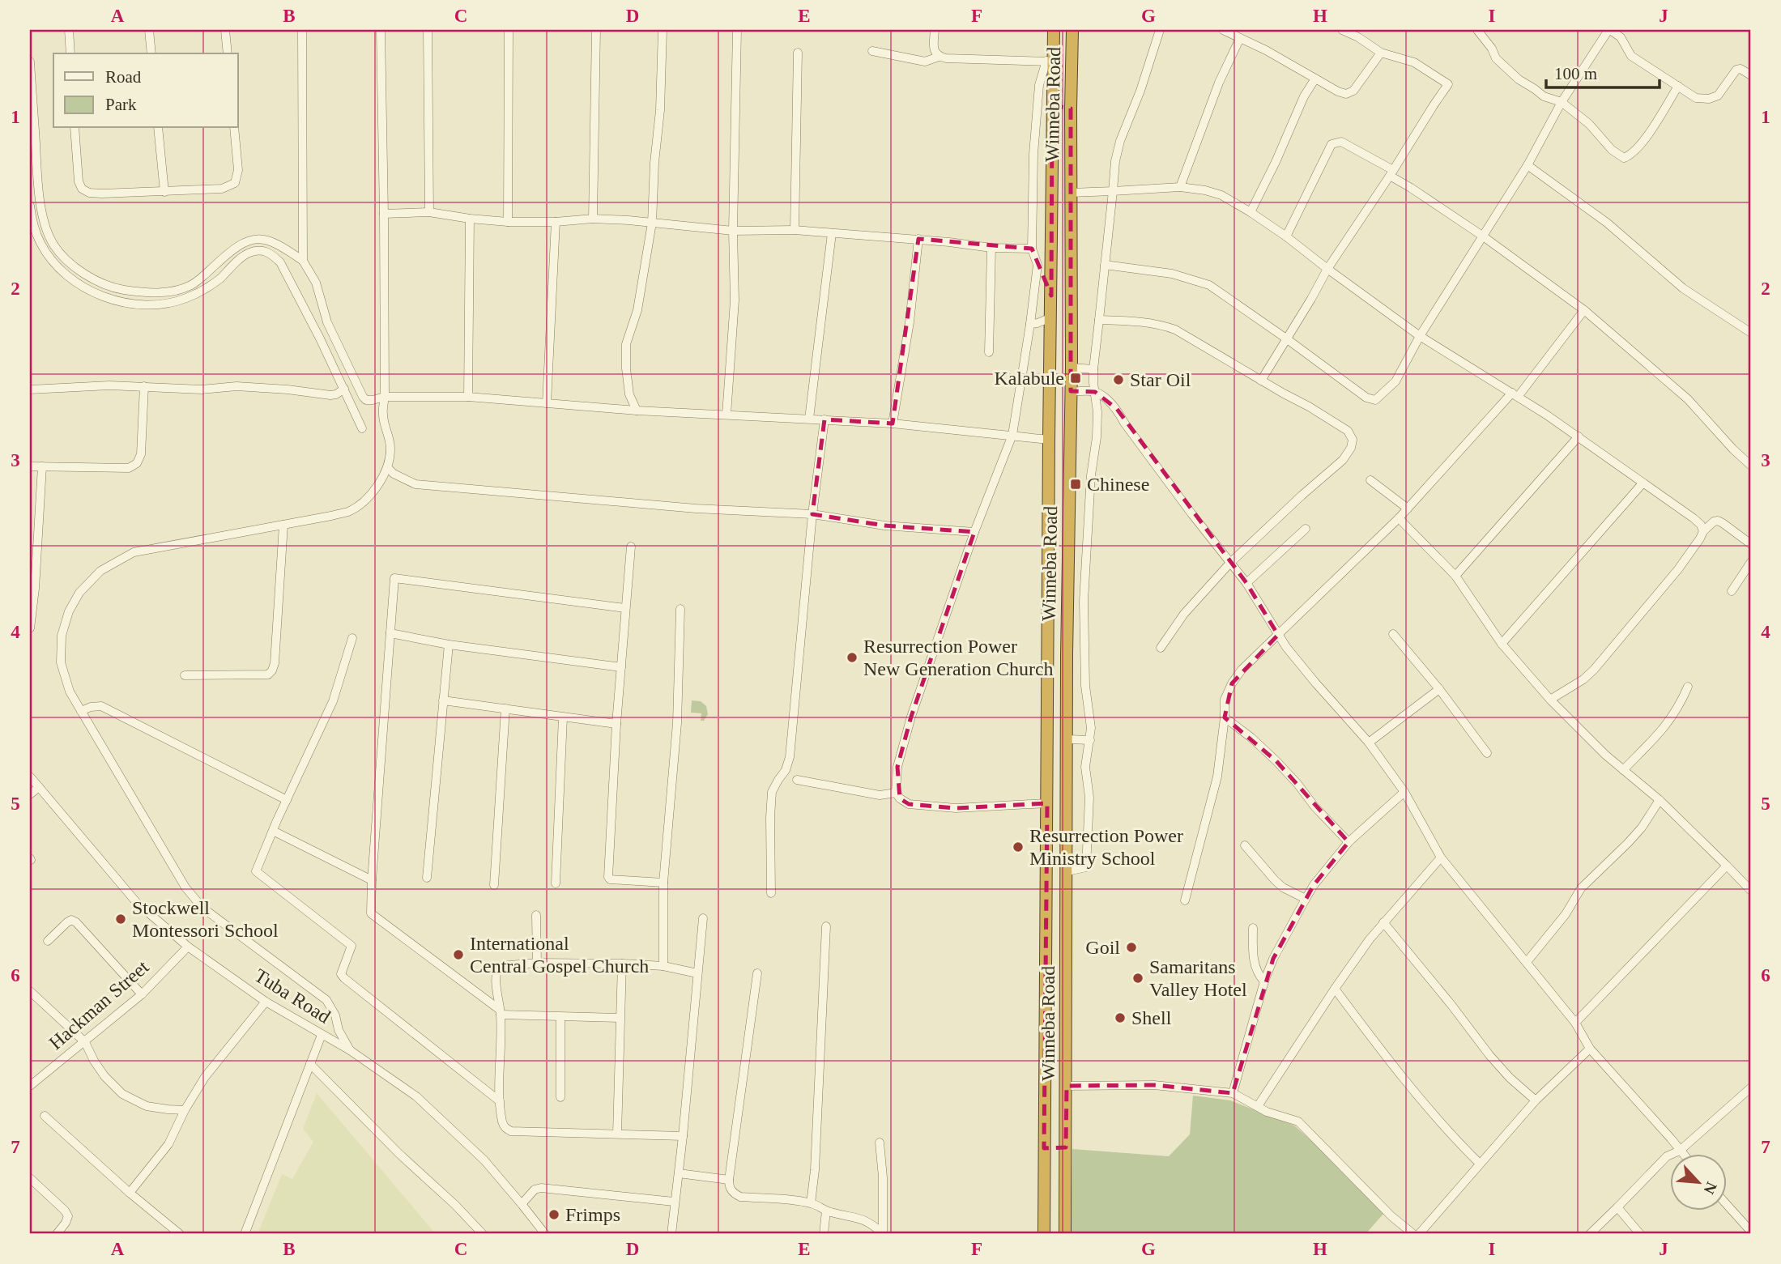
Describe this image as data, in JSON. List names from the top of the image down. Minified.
{"streets":{"highway":["Winneba Road"],"street":["Tuba Road","Hackman Street"]},"crossings":[["Tuba Road","Hackman Street"]],"places":{"transit":["Kalabule","Chinese"],"other":["Star Oil","Resurrection Power New Generation Church","Resurrection Power Ministry School","Stockwell Montessori School","Goil","International Central Gospel Church","Samaritans Valley Hotel","Shell","Frimps"]},"legend":["Road","Park"],"scale_bar":"100 m","north":"bottom right","grid":{"columns":["A","B","C","D","E","F","G","H","I","J"],"rows":["1","2","3","4","5","6","7"]}}
